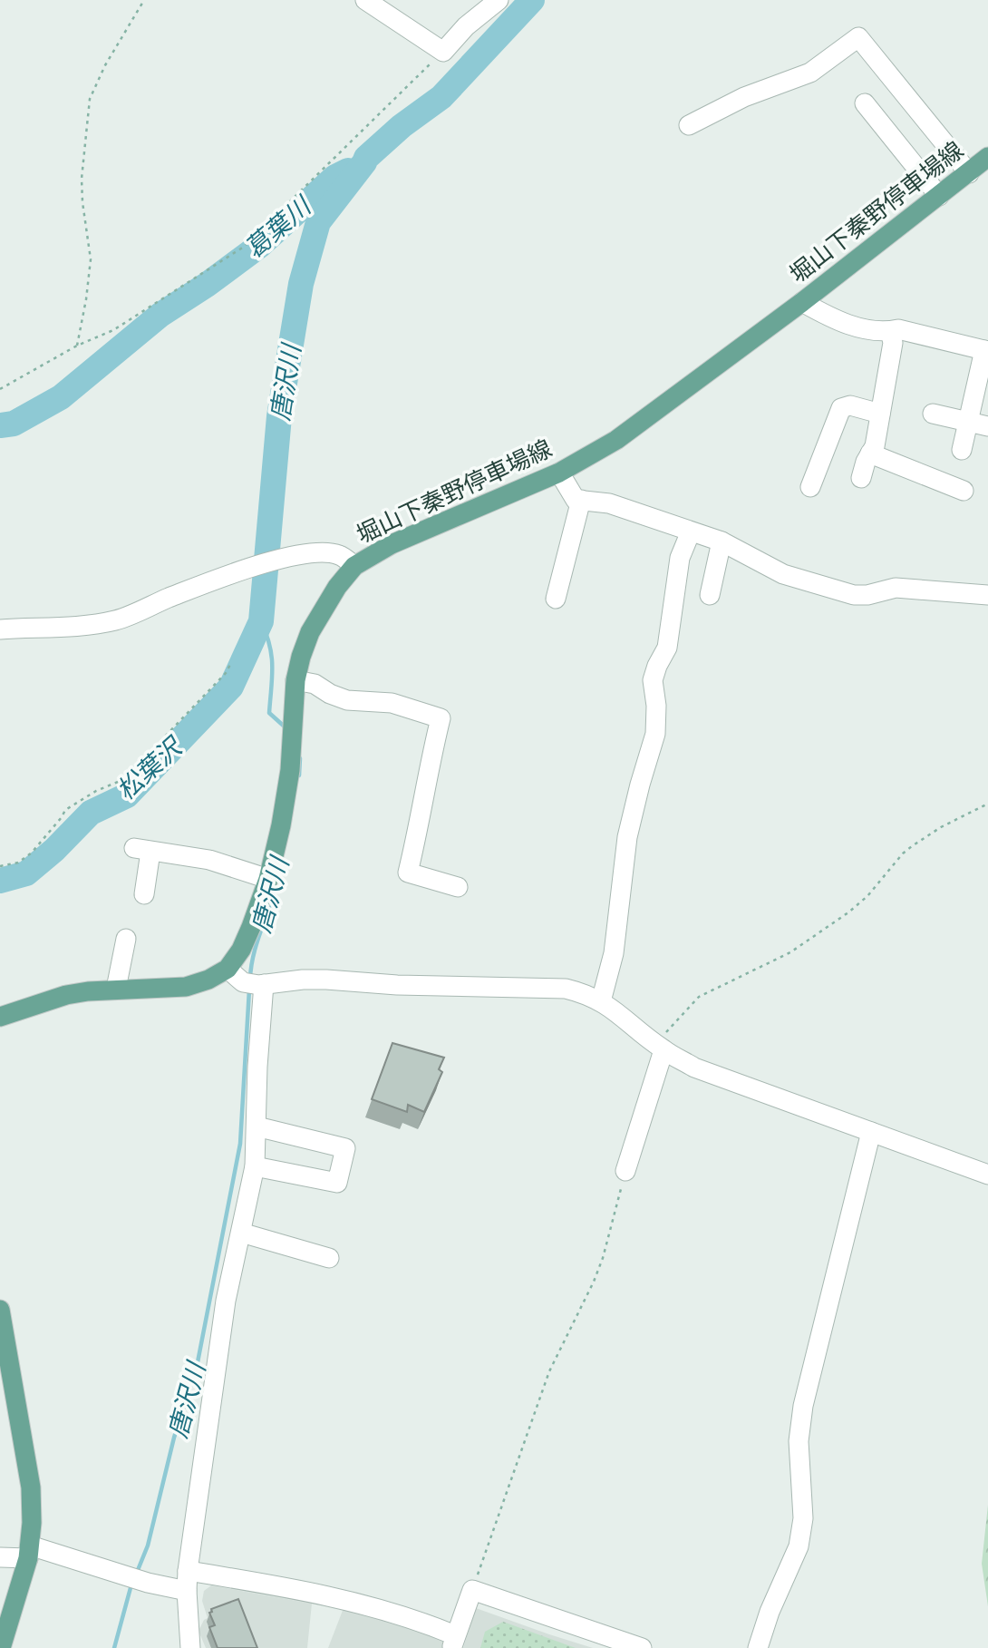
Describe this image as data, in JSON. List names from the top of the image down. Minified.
{"streets":{"main road":["堀山下秦野停車場線"]},"water":["葛葉川","唐沢川","松葉沢"]}
